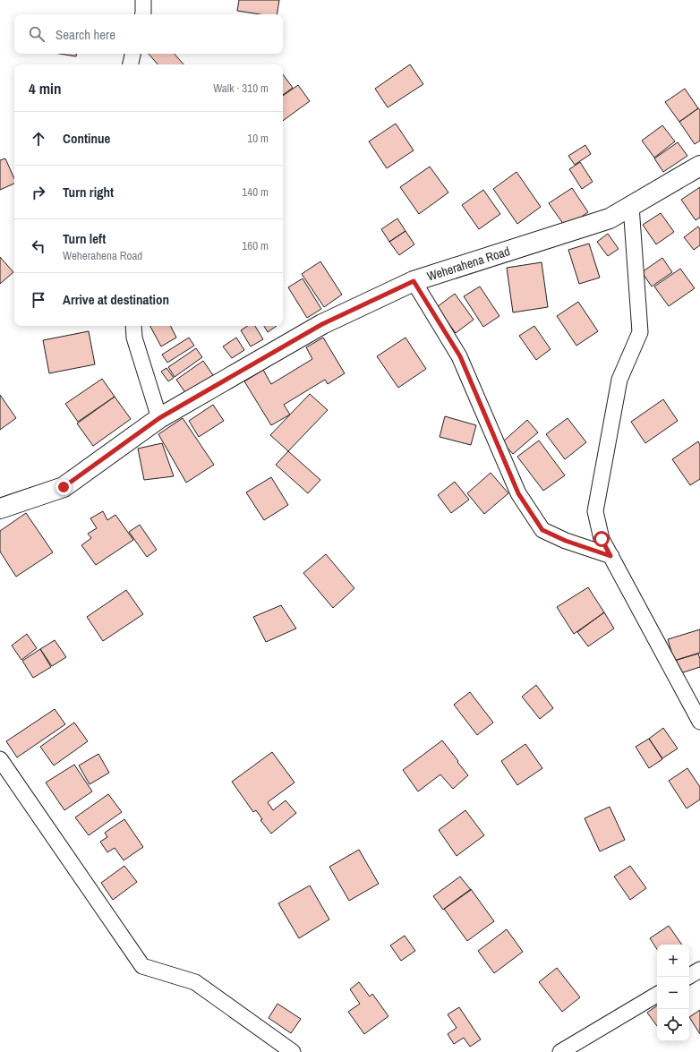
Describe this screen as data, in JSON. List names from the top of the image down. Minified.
{"streets":{"main road":["Weherahena Road"]},"page":{"search":"Search here","heading":["4 min","Walk · 310 m"],"list":[["Continue","10 m"],["Turn right","140 m"],["Turn left","Weherahena Road","160 m"],"Arrive at destination"],"map_buttons":["+","−"]}}
